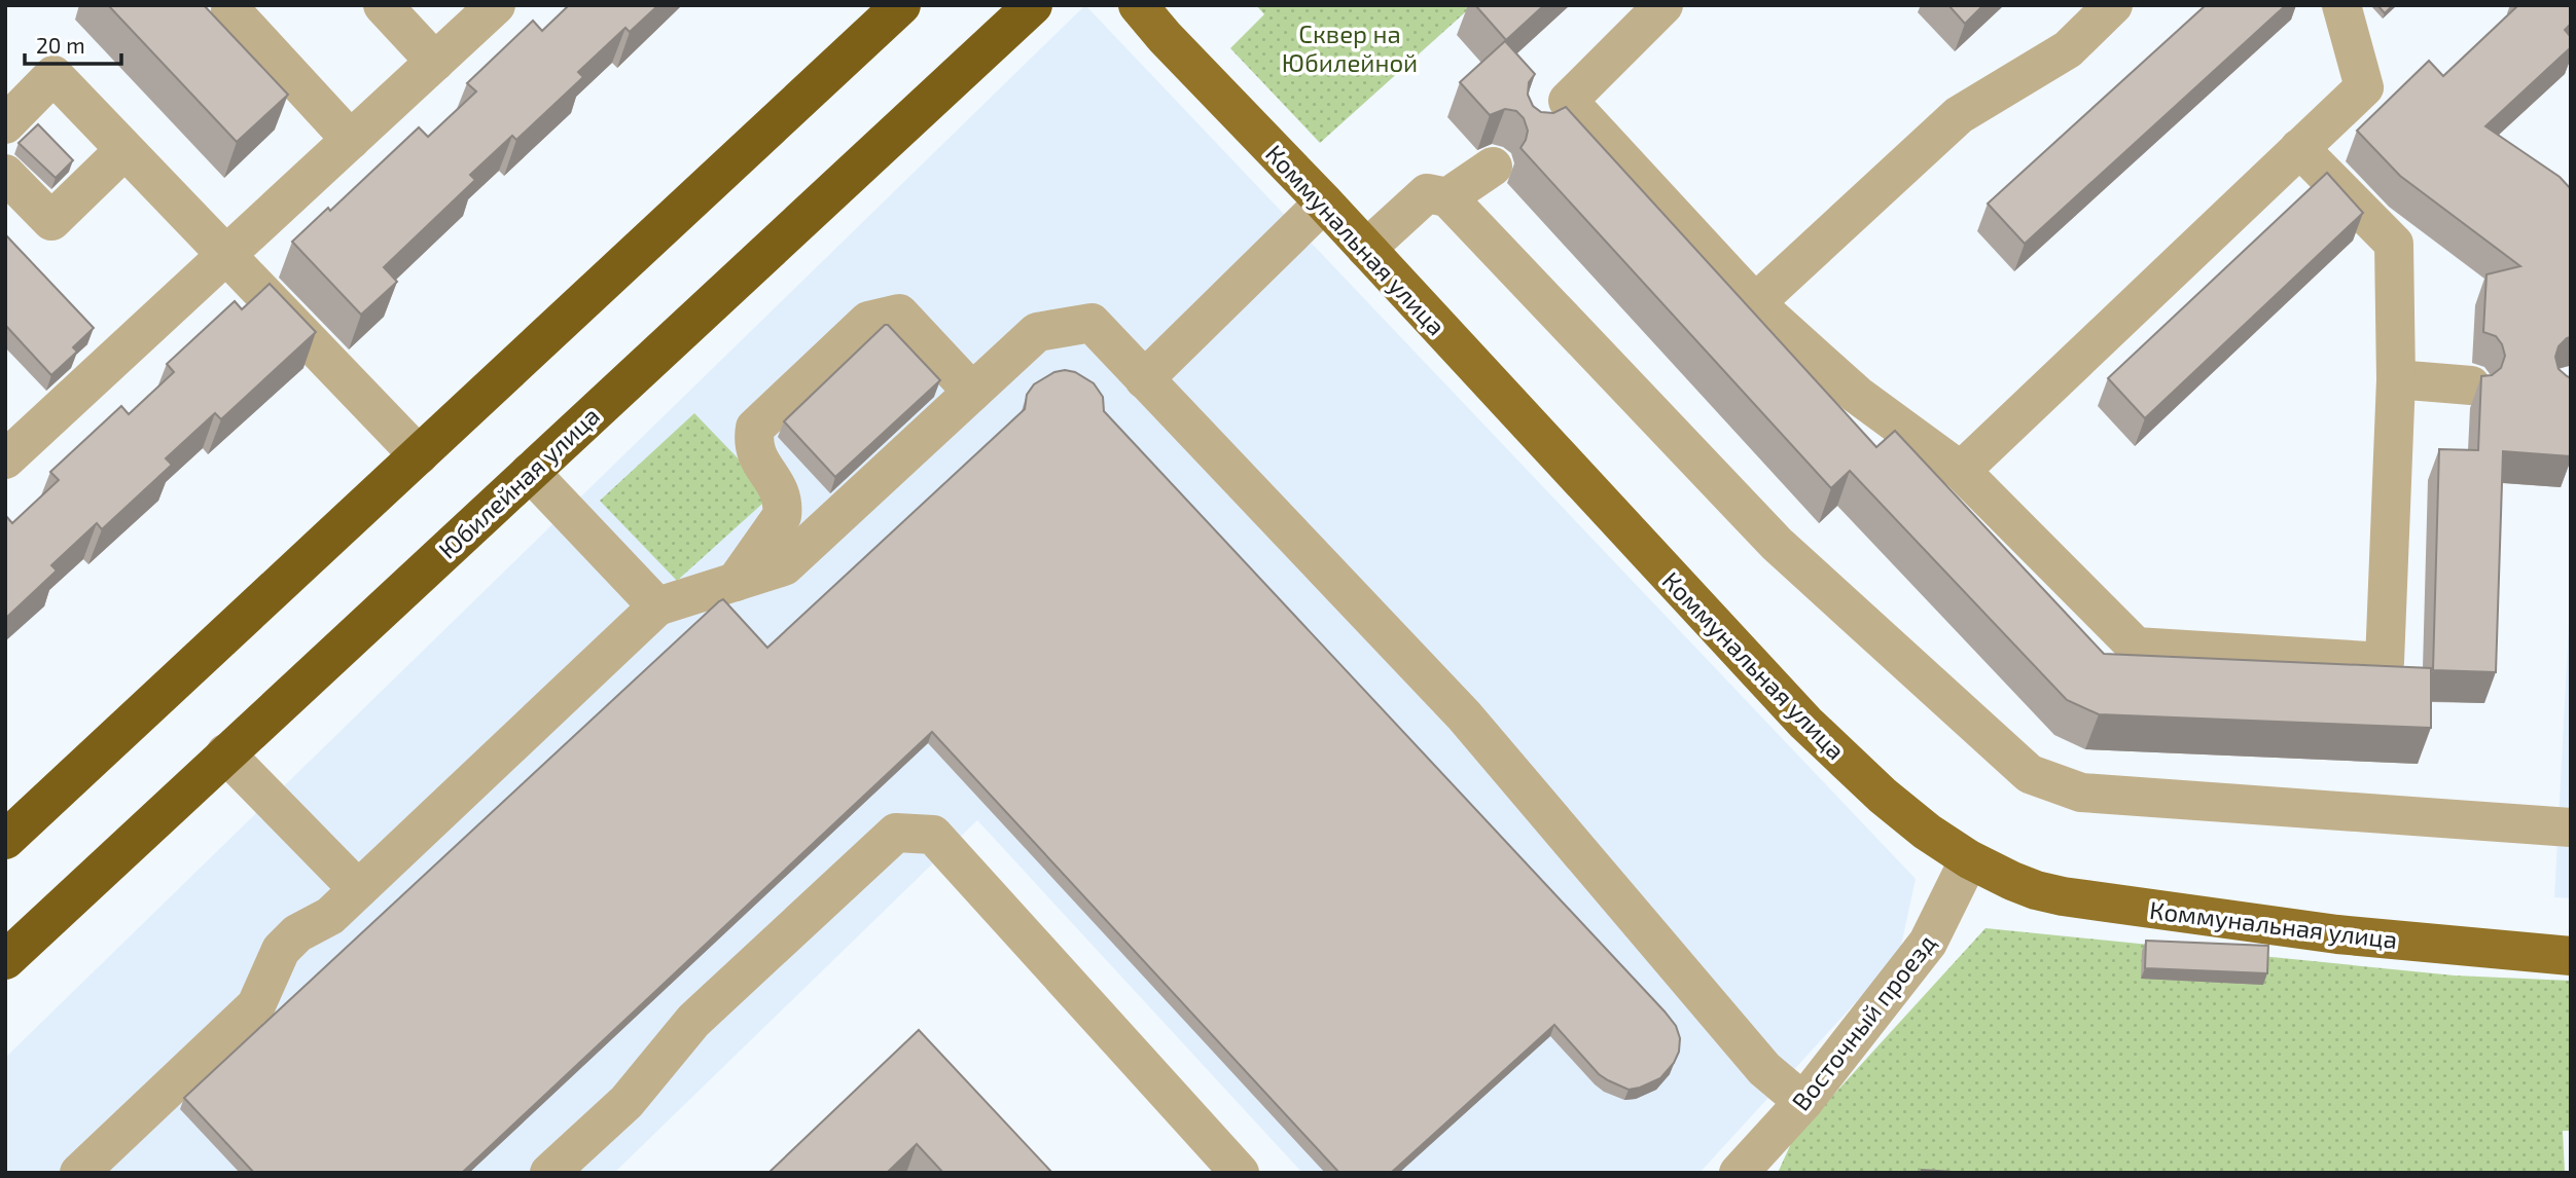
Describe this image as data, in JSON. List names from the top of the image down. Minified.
{"streets":{"highway":["Юбилейная улица"],"main road":["Коммунальная улица"],"street":["Восточный проезд"]},"crossings":[["Коммунальная улица","Восточный проезд"]],"parks":["Сквер на Юбилейной"],"scale_bar":"20 m"}
